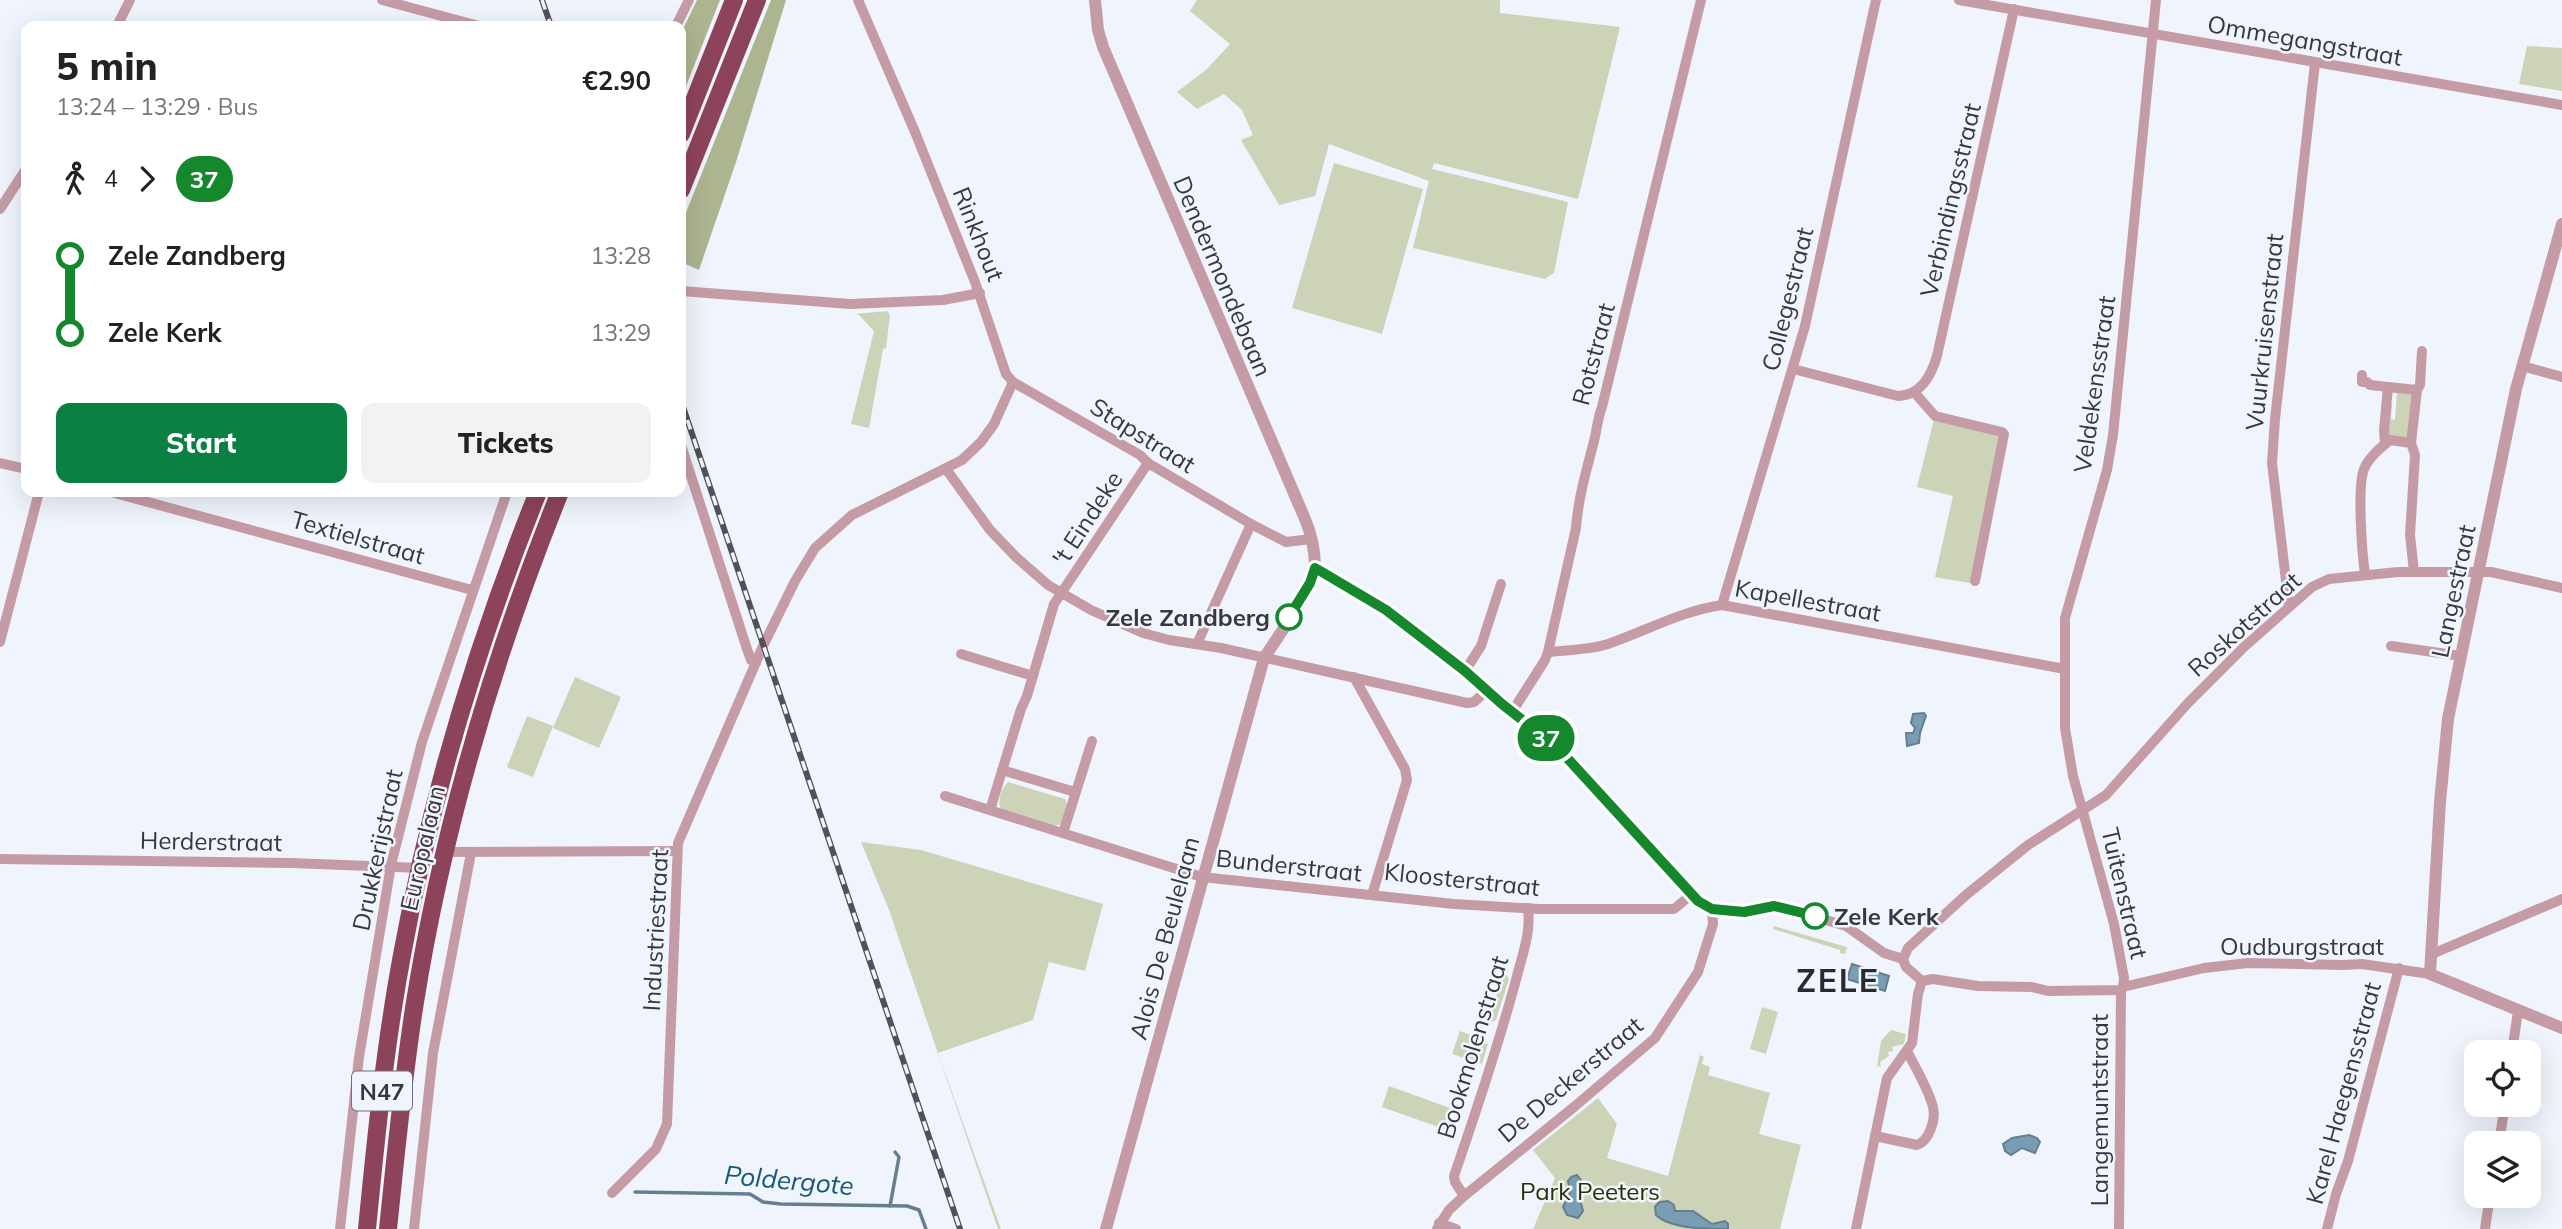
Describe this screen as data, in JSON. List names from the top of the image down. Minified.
{"streets":{"highway":["Europalaan","N47"],"street":["Ommegangstraat","Verbindingsstraat","Rinkhout","Dendermondebaan","Collegestraat","Vuurkruisenstraat","Rotstraat","Veldekensstraat","Stapstraat","'t Eindeke","Textielstraat","Langestraat","Kapellestraat","Roskotstraat","Herderstraat","Drukkerijstraat","Bunderstraat","Kloosterstraat","Tuitenstraat","Industriestraat","Alois De Beulelaan","Oudburgstraat","Bookmolenstraat","De Deckerstraat","Karel Haegensstraat","Langemuntstraat"]},"crossings":[["Ommegangstraat","Verbindingsstraat"],["Ommegangstraat","Vuurkruisenstraat"],["Ommegangstraat","Veldekensstraat"],["Rinkhout","Stapstraat"],["Dendermondebaan","Stapstraat"],["Dendermondebaan","Alois De Beulelaan"],["Collegestraat","Kapellestraat"],["Vuurkruisenstraat","Roskotstraat"],["Rotstraat","Kapellestraat"],["Veldekensstraat","Kapellestraat"],["Veldekensstraat","Roskotstraat"],["Veldekensstraat","Tuitenstraat"],["Stapstraat","'t Eindeke"],["'t Eindeke","Bunderstraat"],["Textielstraat","Drukkerijstraat"],["Langestraat","Roskotstraat"],["Langestraat","Oudburgstraat"],["Roskotstraat","Tuitenstraat"],["Herderstraat","Europalaan"],["Herderstraat","Drukkerijstraat"],["Bunderstraat","Kloosterstraat"],["Bunderstraat","Alois De Beulelaan"],["Kloosterstraat","Bookmolenstraat"],["Tuitenstraat","Oudburgstraat"],["Tuitenstraat","Langemuntstraat"],["Oudburgstraat","Karel Haegensstraat"],["Oudburgstraat","Langemuntstraat"],["Bookmolenstraat","De Deckerstraat"]],"districts":["ZELE"],"water":["Poldergote"],"parks":["Park Peeters"],"places":["Zele Zandberg","Zele Kerk"],"lines":["bus line 37"],"page":{"on_map":"37","heading":["5 min","13:24 – 13:29 · Bus","€2.90"],"legs":["4","37"],"list":[{"name":"Zele Zandberg","value":"13:28"},{"name":"Zele Kerk","value":"13:29"}],"buttons":["Start","Tickets"]}}
